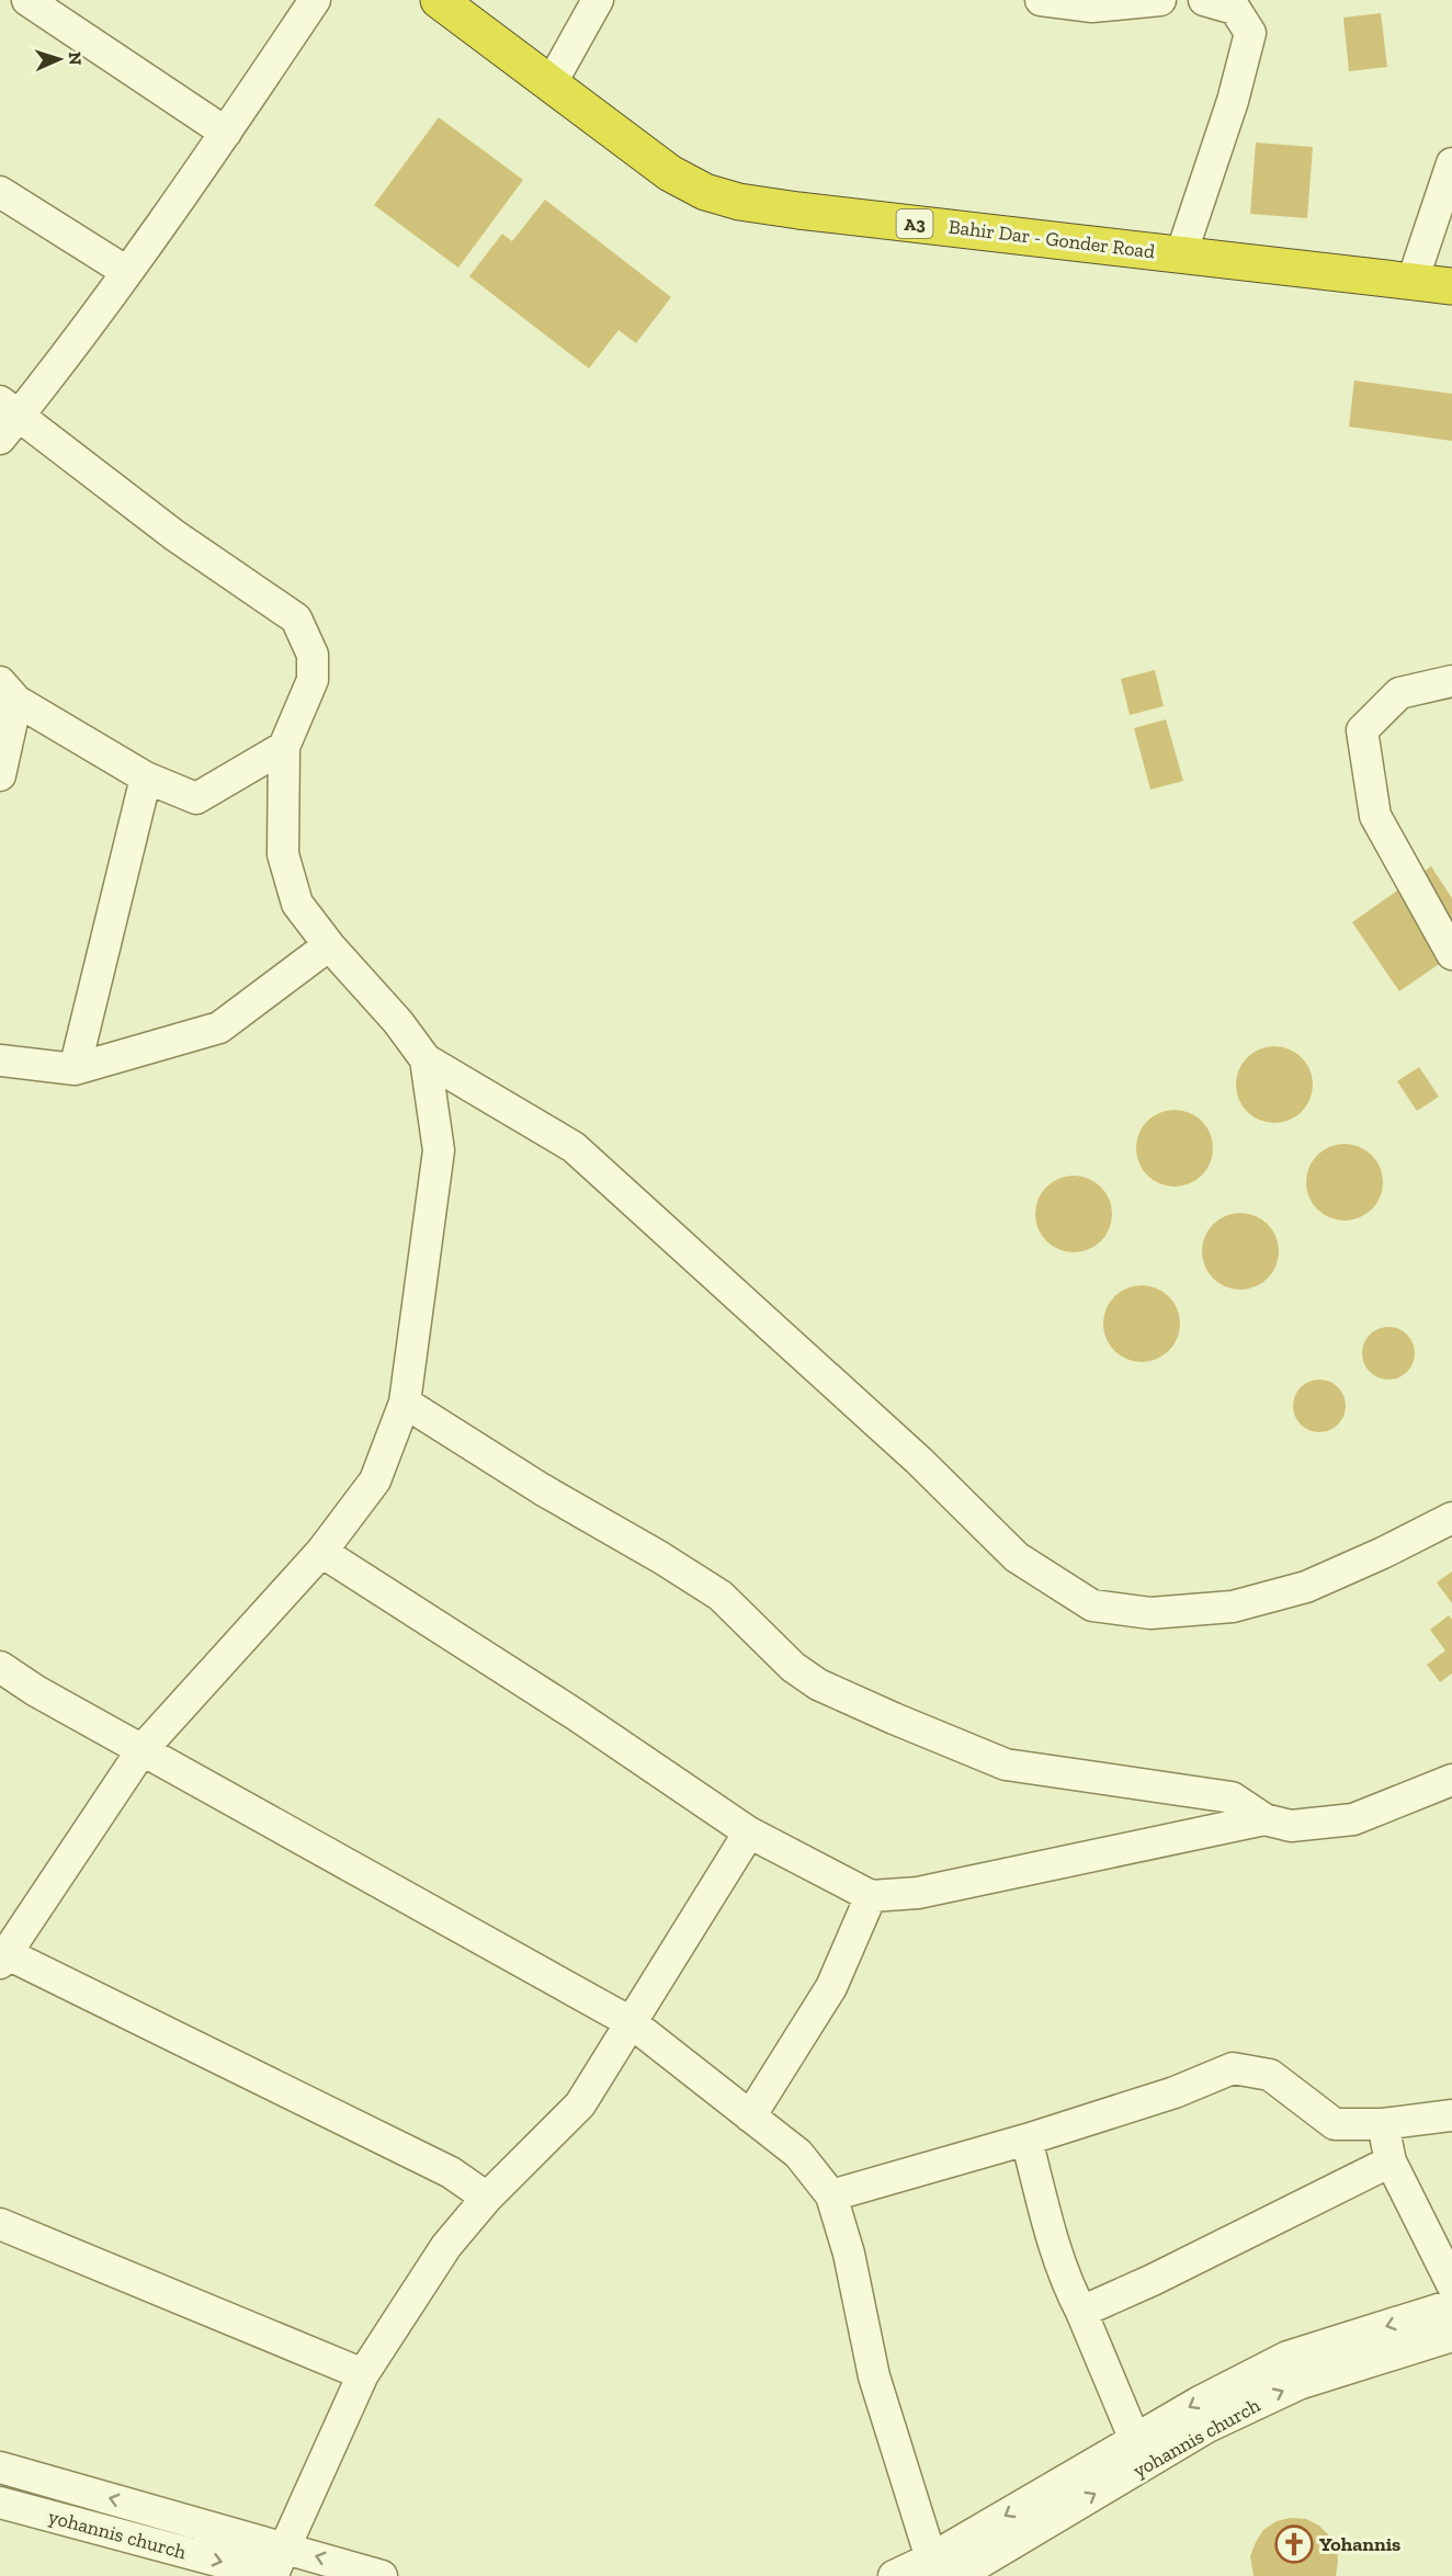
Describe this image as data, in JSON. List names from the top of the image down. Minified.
{"streets":{"highway":["A3","Bahir Dar - Gonder Road"],"street":["yohannis church"]},"places":{"church":["Yohannis"]},"north":"right"}
